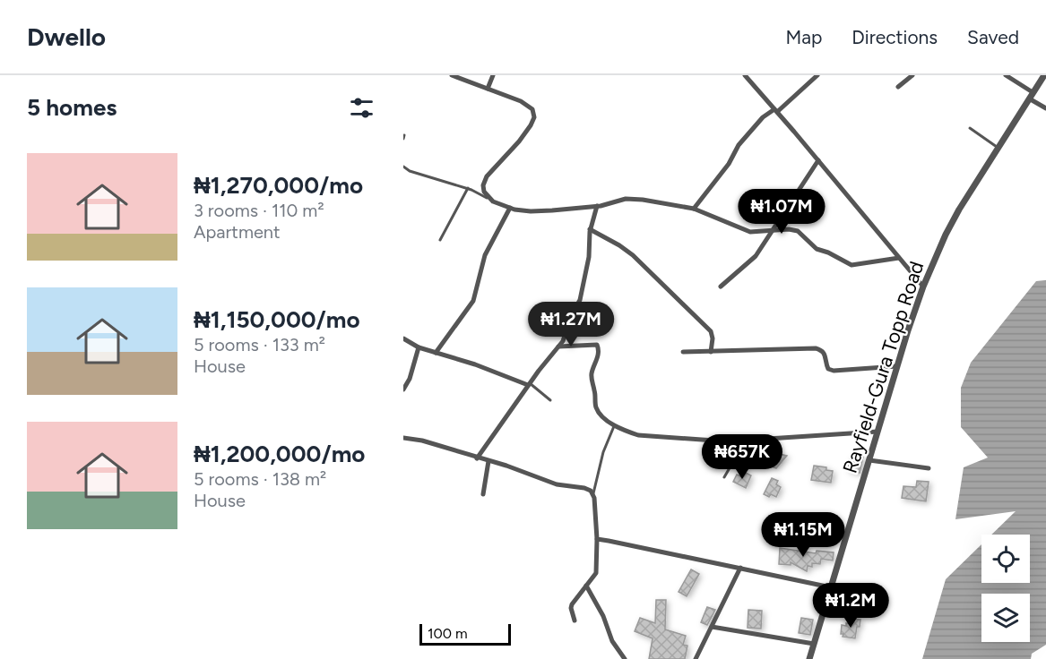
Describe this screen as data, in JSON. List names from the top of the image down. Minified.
{"streets":{"street":["Rayfield-Gura Topp Road"]},"scale_bar":"100 m","page":{"header":"Dwello","nav":["Map","Directions","Saved"],"heading":"5 homes","list":[{"name":"₦1,270,000/mo","note":"3 rooms · 110 m² · Apartment"},{"name":"₦1,150,000/mo","note":"5 rooms · 133 m² · House"},{"name":"₦1,200,000/mo","note":"5 rooms · 138 m² · House"}],"price":["₦1.07M","₦1.27M","₦657K","₦1.15M","₦1.2M"],"scale":"100 m"}}
